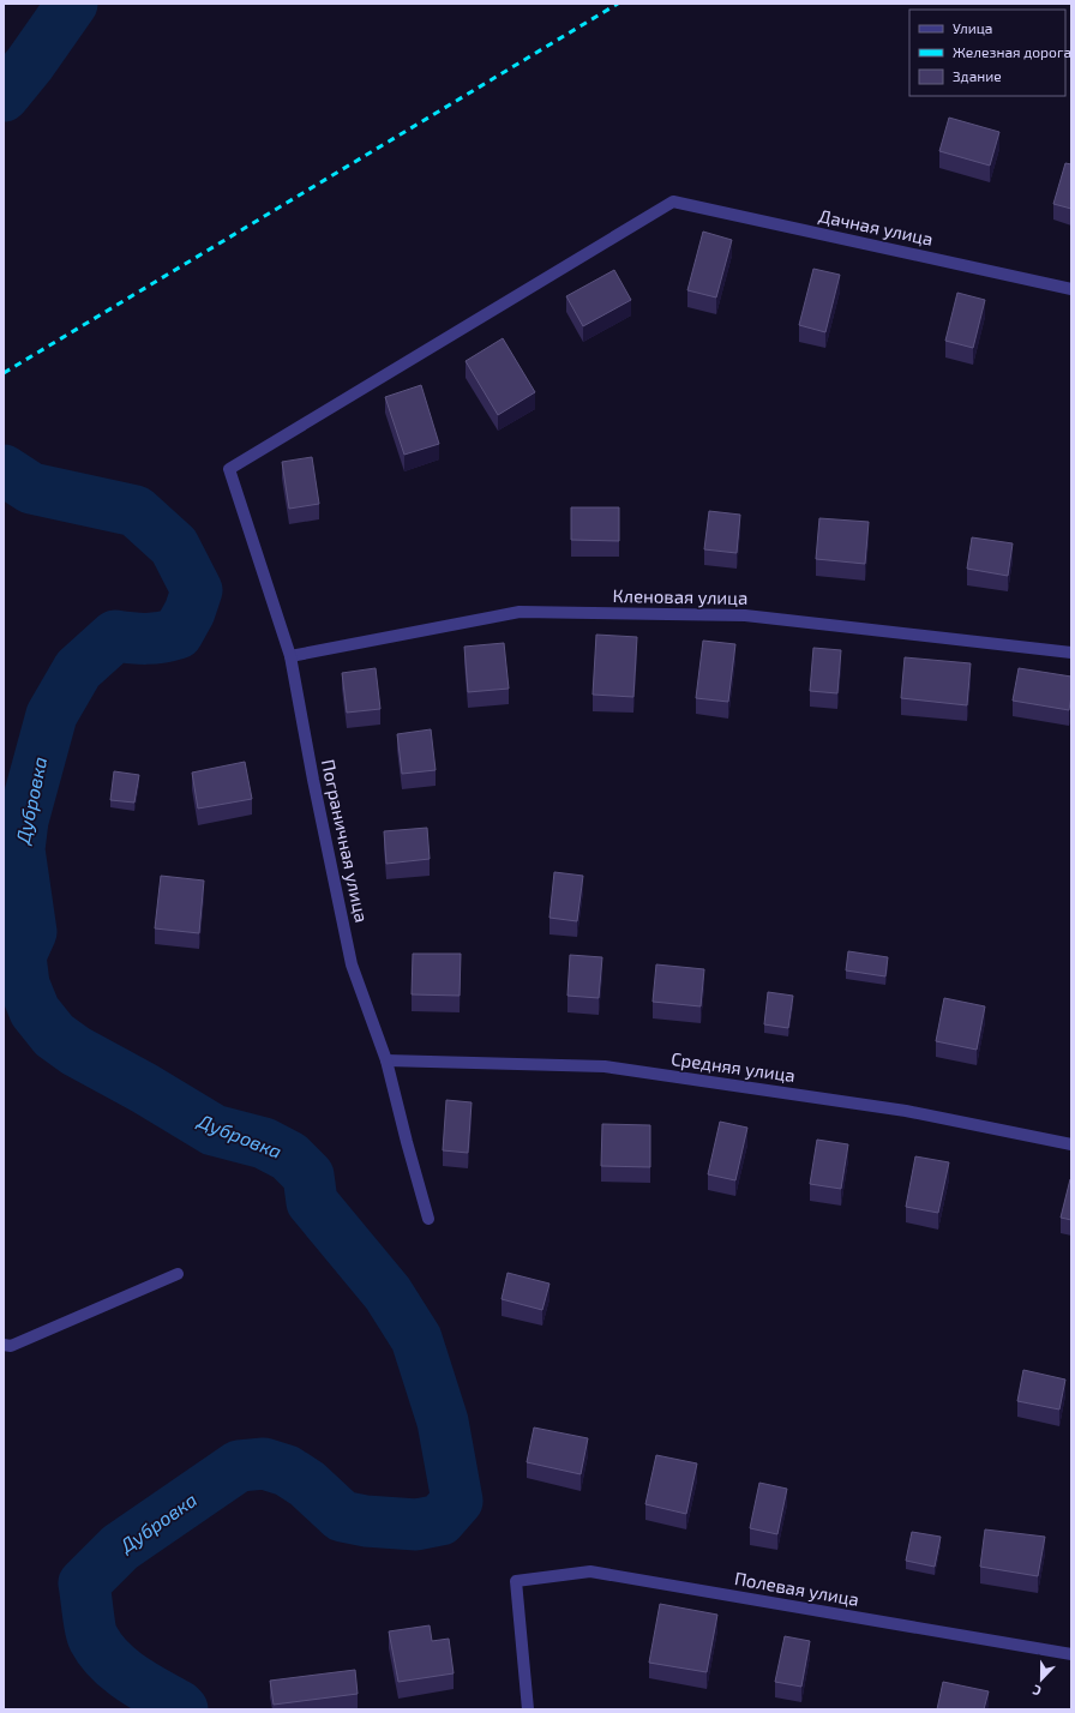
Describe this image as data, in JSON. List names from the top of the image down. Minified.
{"streets":{"street":["Дачная улица","Кленовая улица","Пограничная улица","Средняя улица","Полевая улица"]},"crossings":[["Дачная улица","Пограничная улица"],["Кленовая улица","Пограничная улица"],["Пограничная улица","Средняя улица"]],"water":["Дубровка"],"legend":["Улица","Железная дорога","Здание"],"north":"bottom"}
